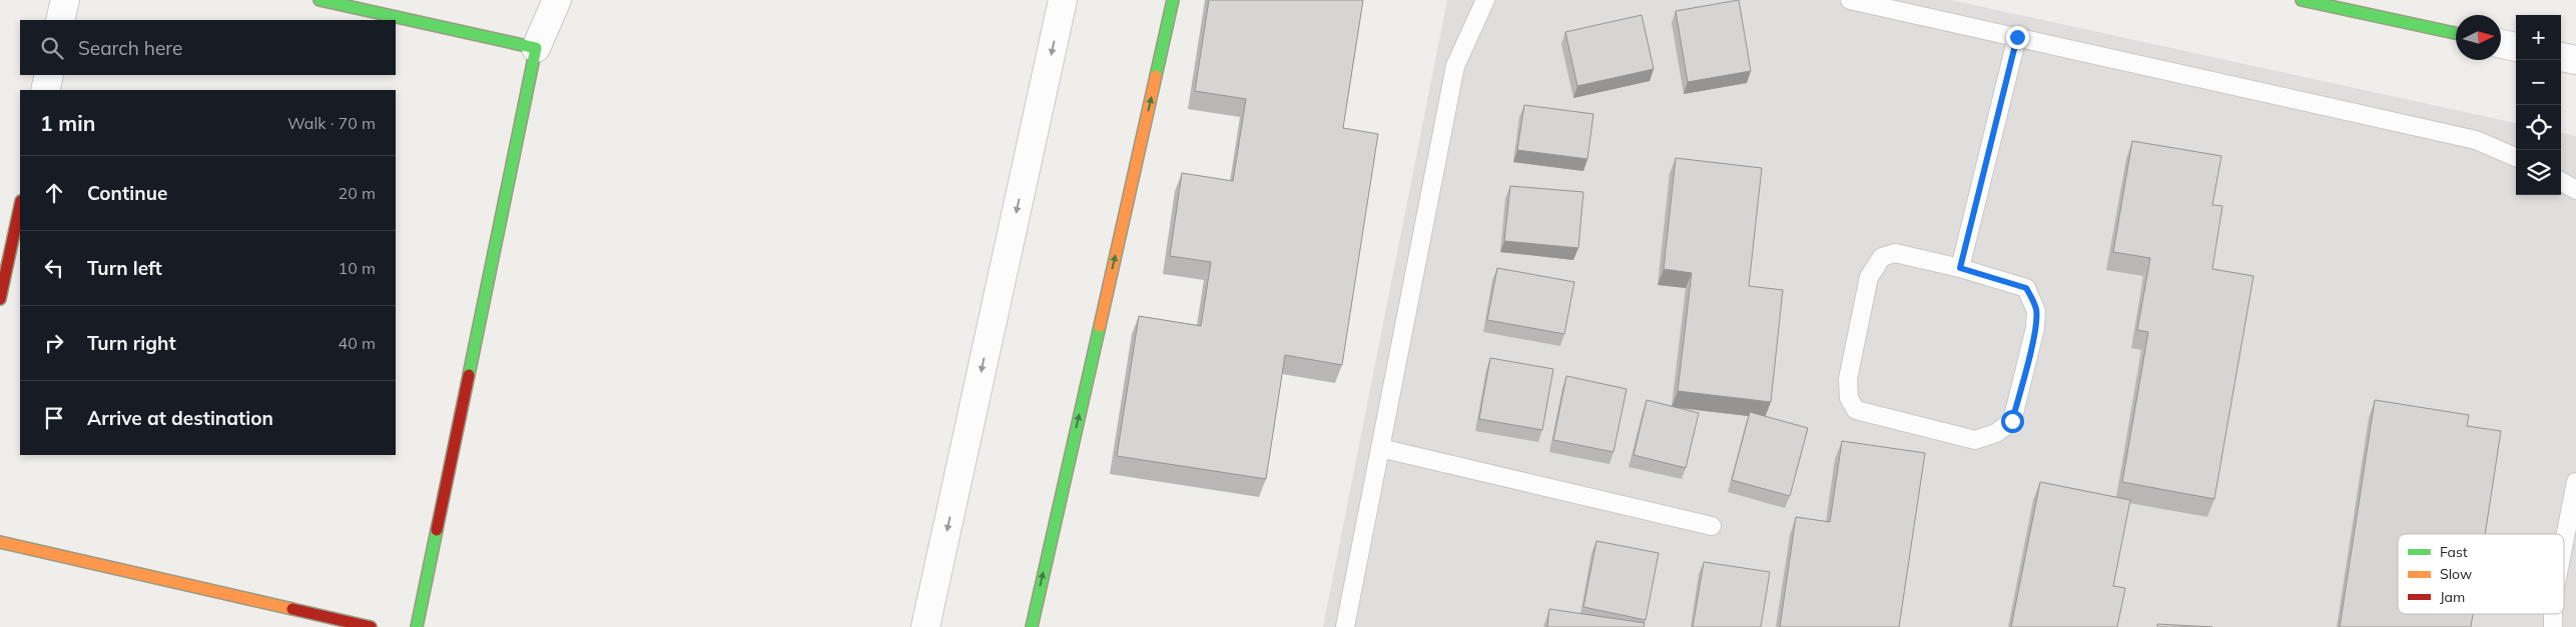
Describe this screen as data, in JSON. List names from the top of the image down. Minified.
{"legend":["Fast","Slow","Jam"],"north":"right","page":{"map_buttons":["+","−"],"search":"Search here","heading":["1 min","Walk · 70 m"],"list":[["Continue","20 m"],["Turn left","10 m"],["Turn right","40 m"],"Arrive at destination"]}}
